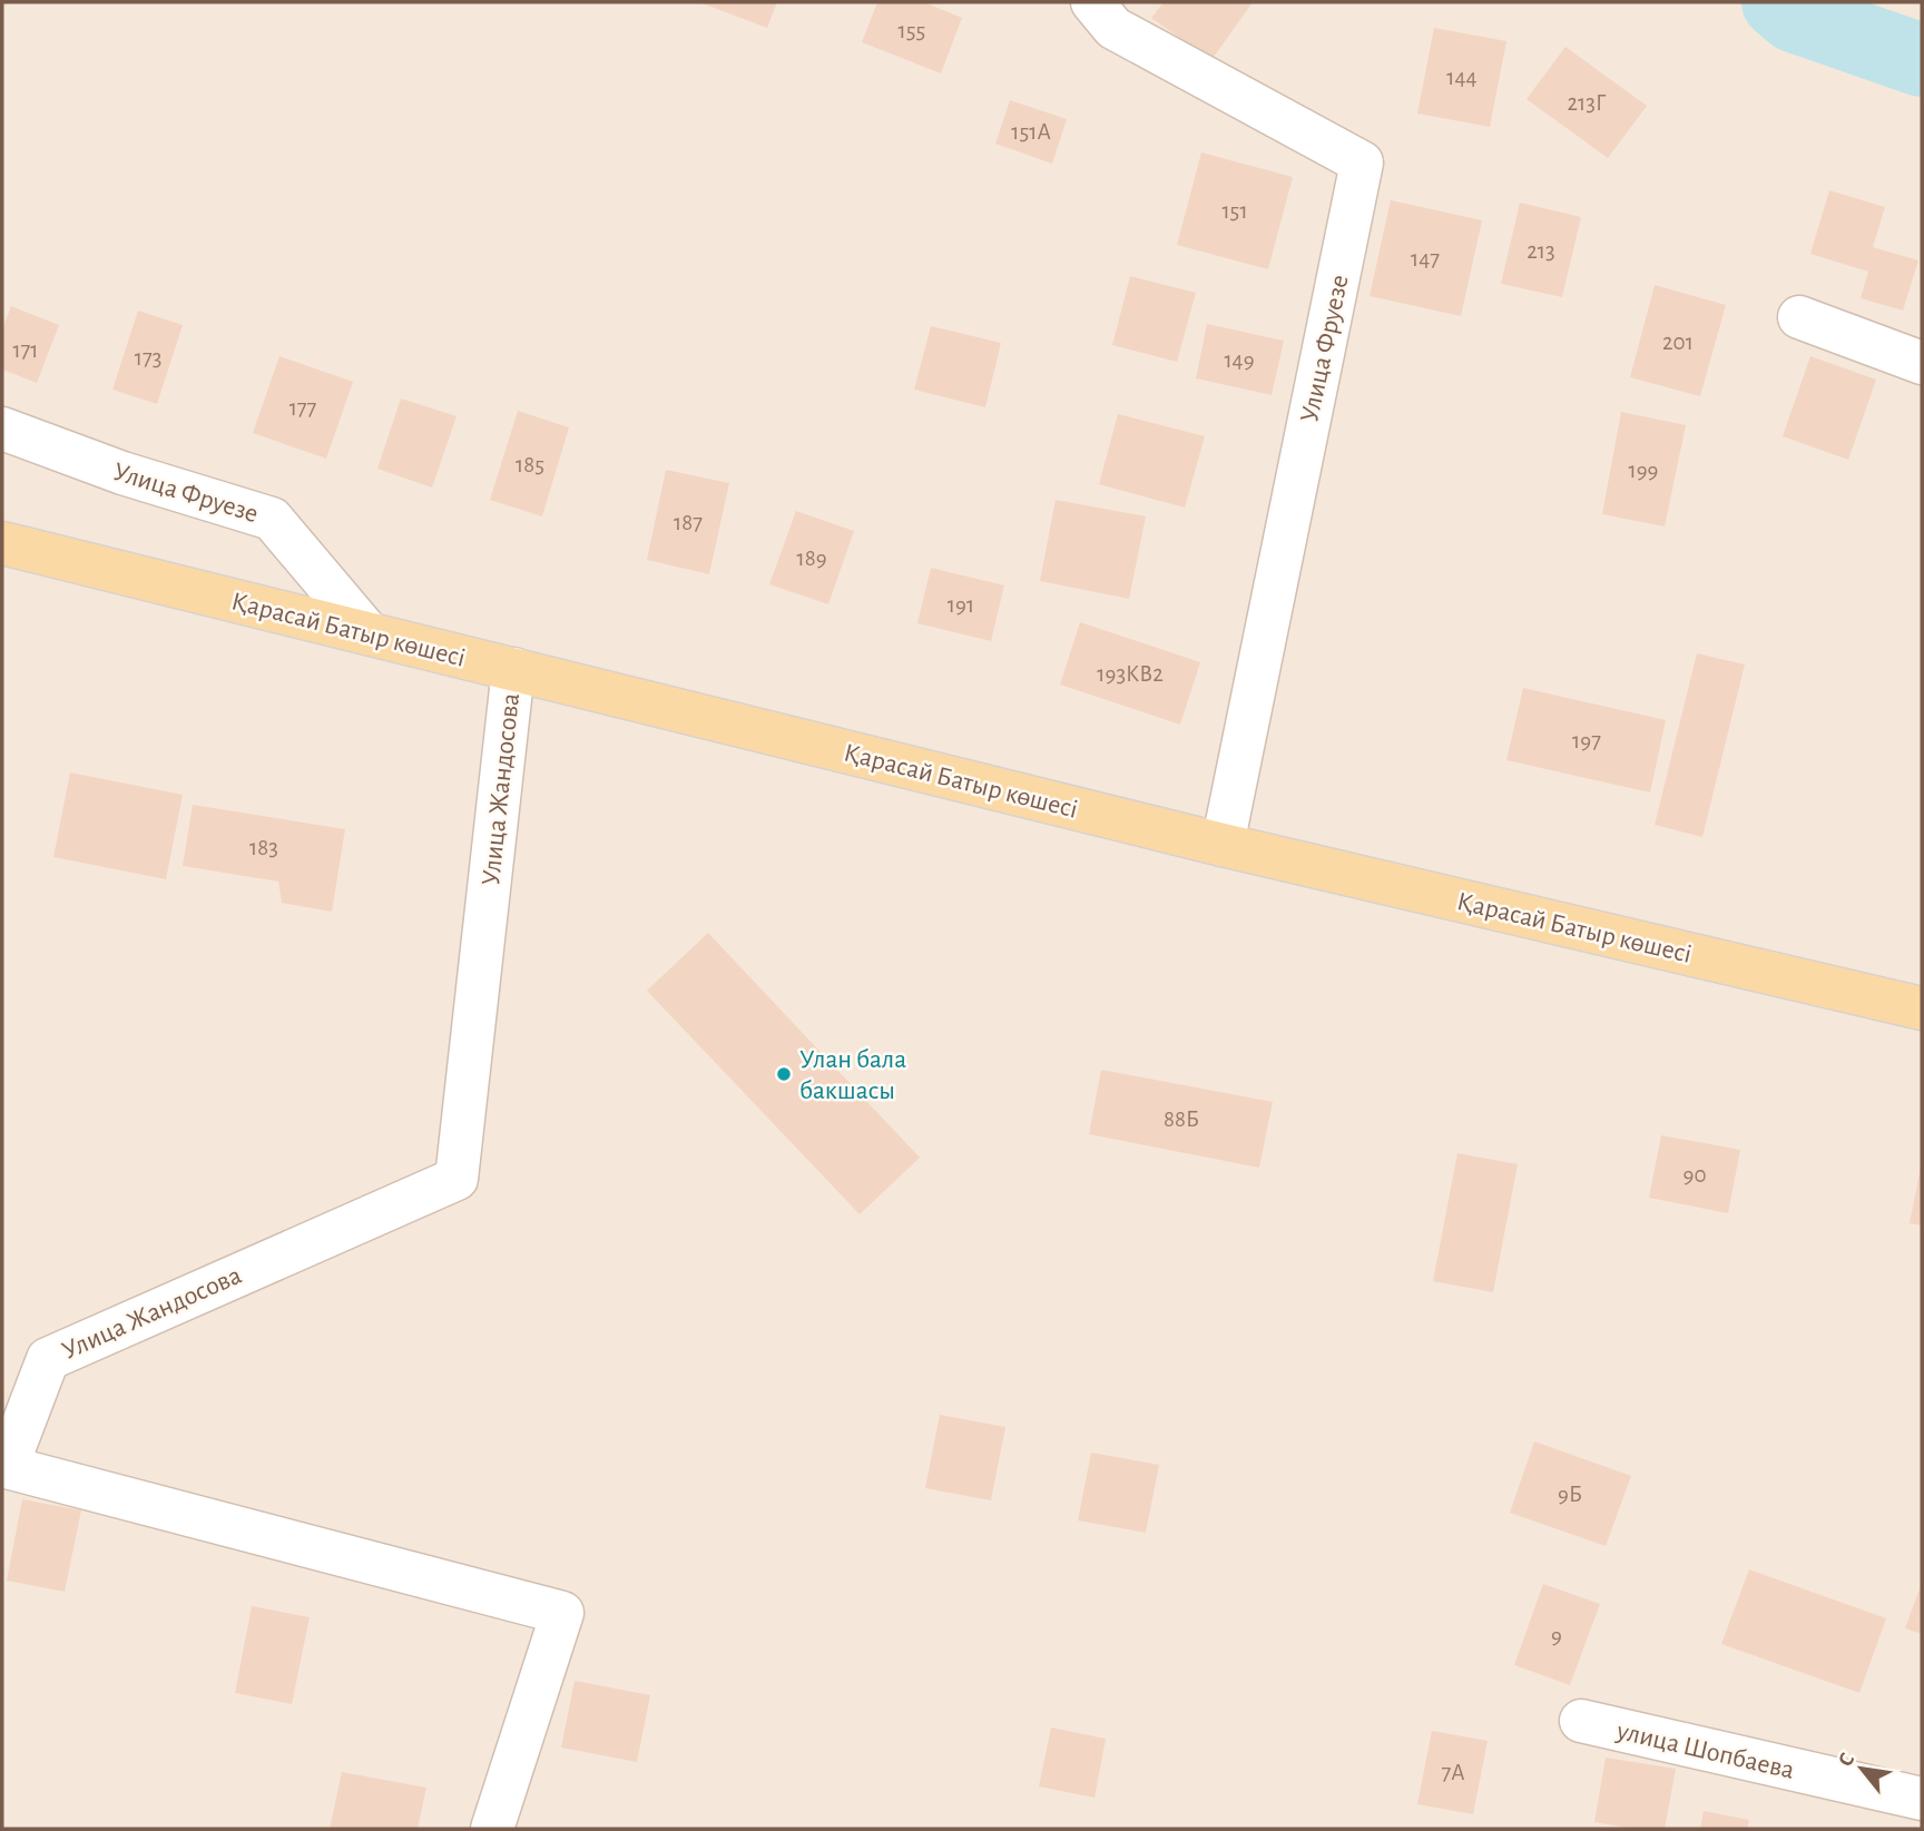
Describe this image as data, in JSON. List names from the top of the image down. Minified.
{"streets":{"main road":["Қарасай Батыр көшесі"],"street":["Улица Фруезе","Улица Жандосова","улица Шопбаева"]},"crossings":[["Улица Фруезе","Қарасай Батыр көшесі"],["Қарасай Батыр көшесі","Улица Жандосова"]],"places":["Улан бала бакшасы"],"house_numbers":["155","144","213Г","151А","151","213","147","201","171","173","149","177","185","199","187","189","191","193КВ2","197","183","88Б","90","9Б","9","7А"],"north":"top left"}
